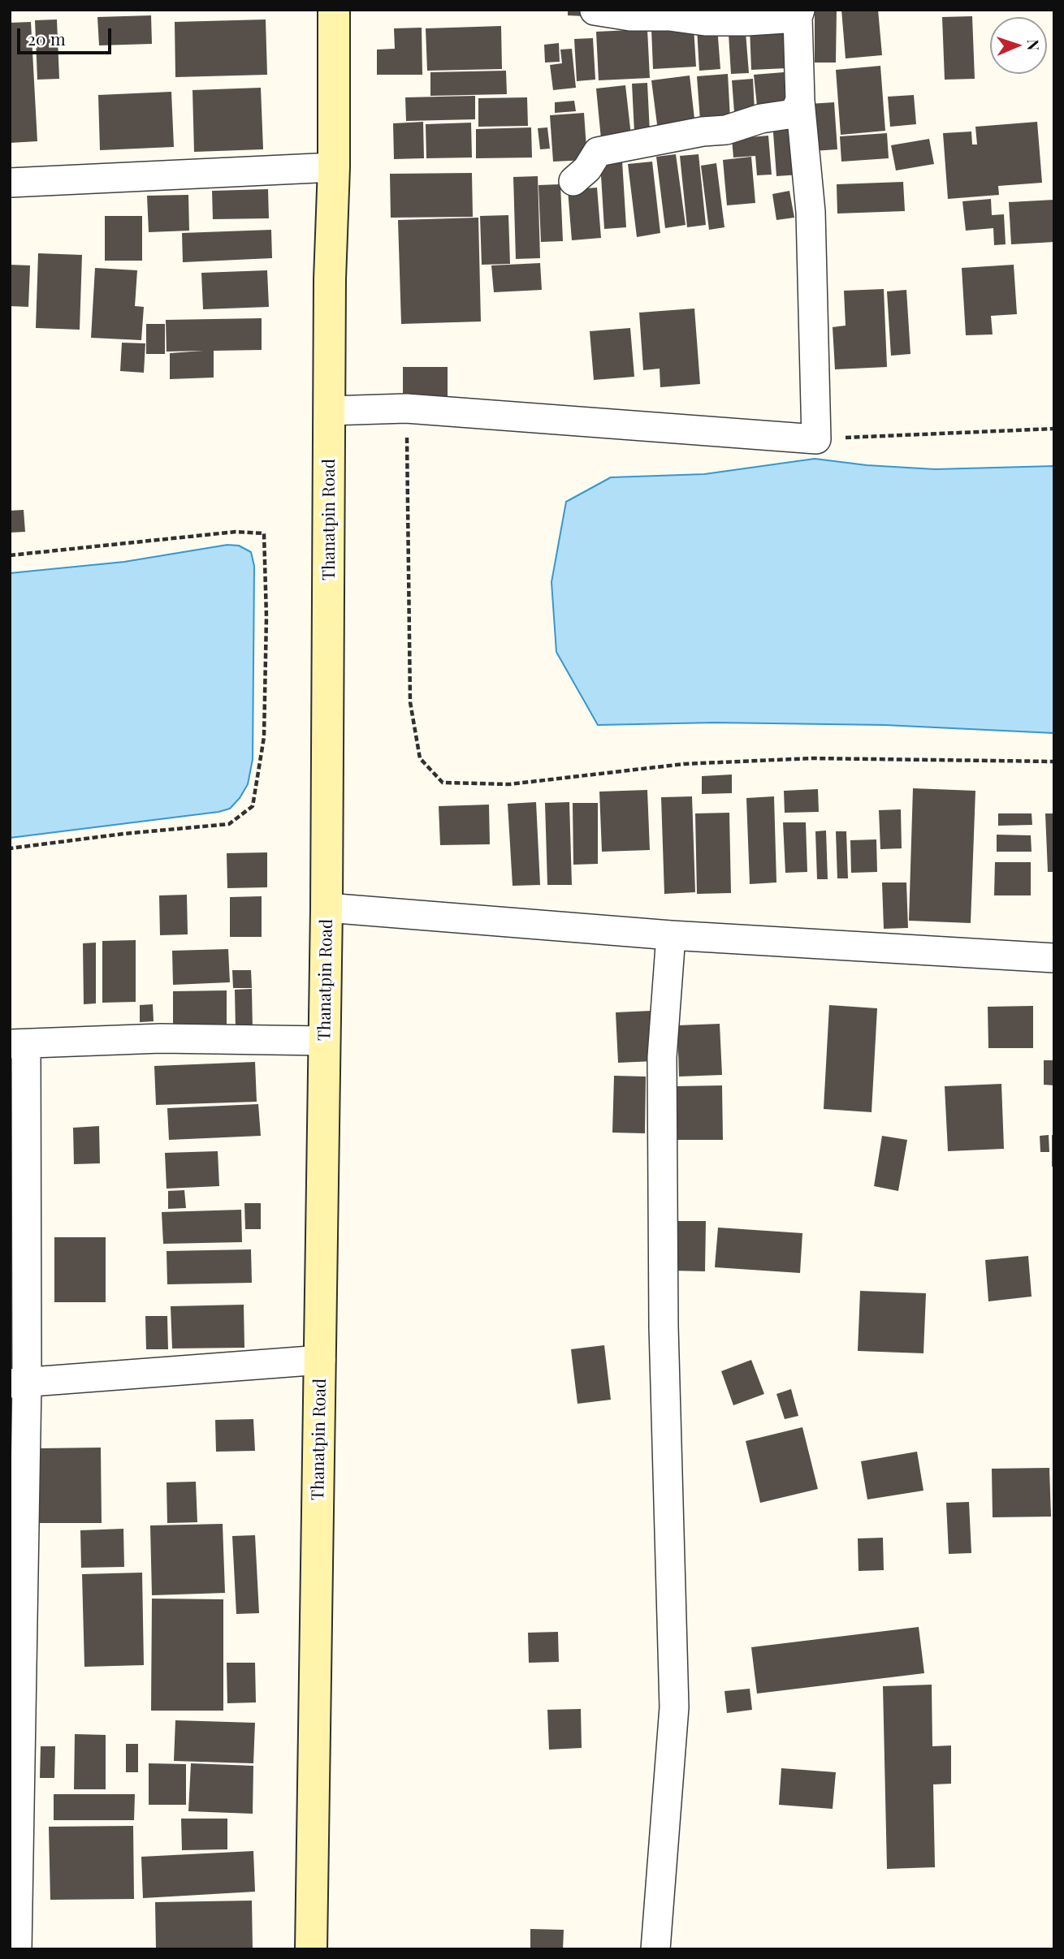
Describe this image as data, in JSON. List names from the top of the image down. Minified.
{"streets":{"main road":["Thanatpin Road"]},"scale_bar":"20 m","north":"right"}
